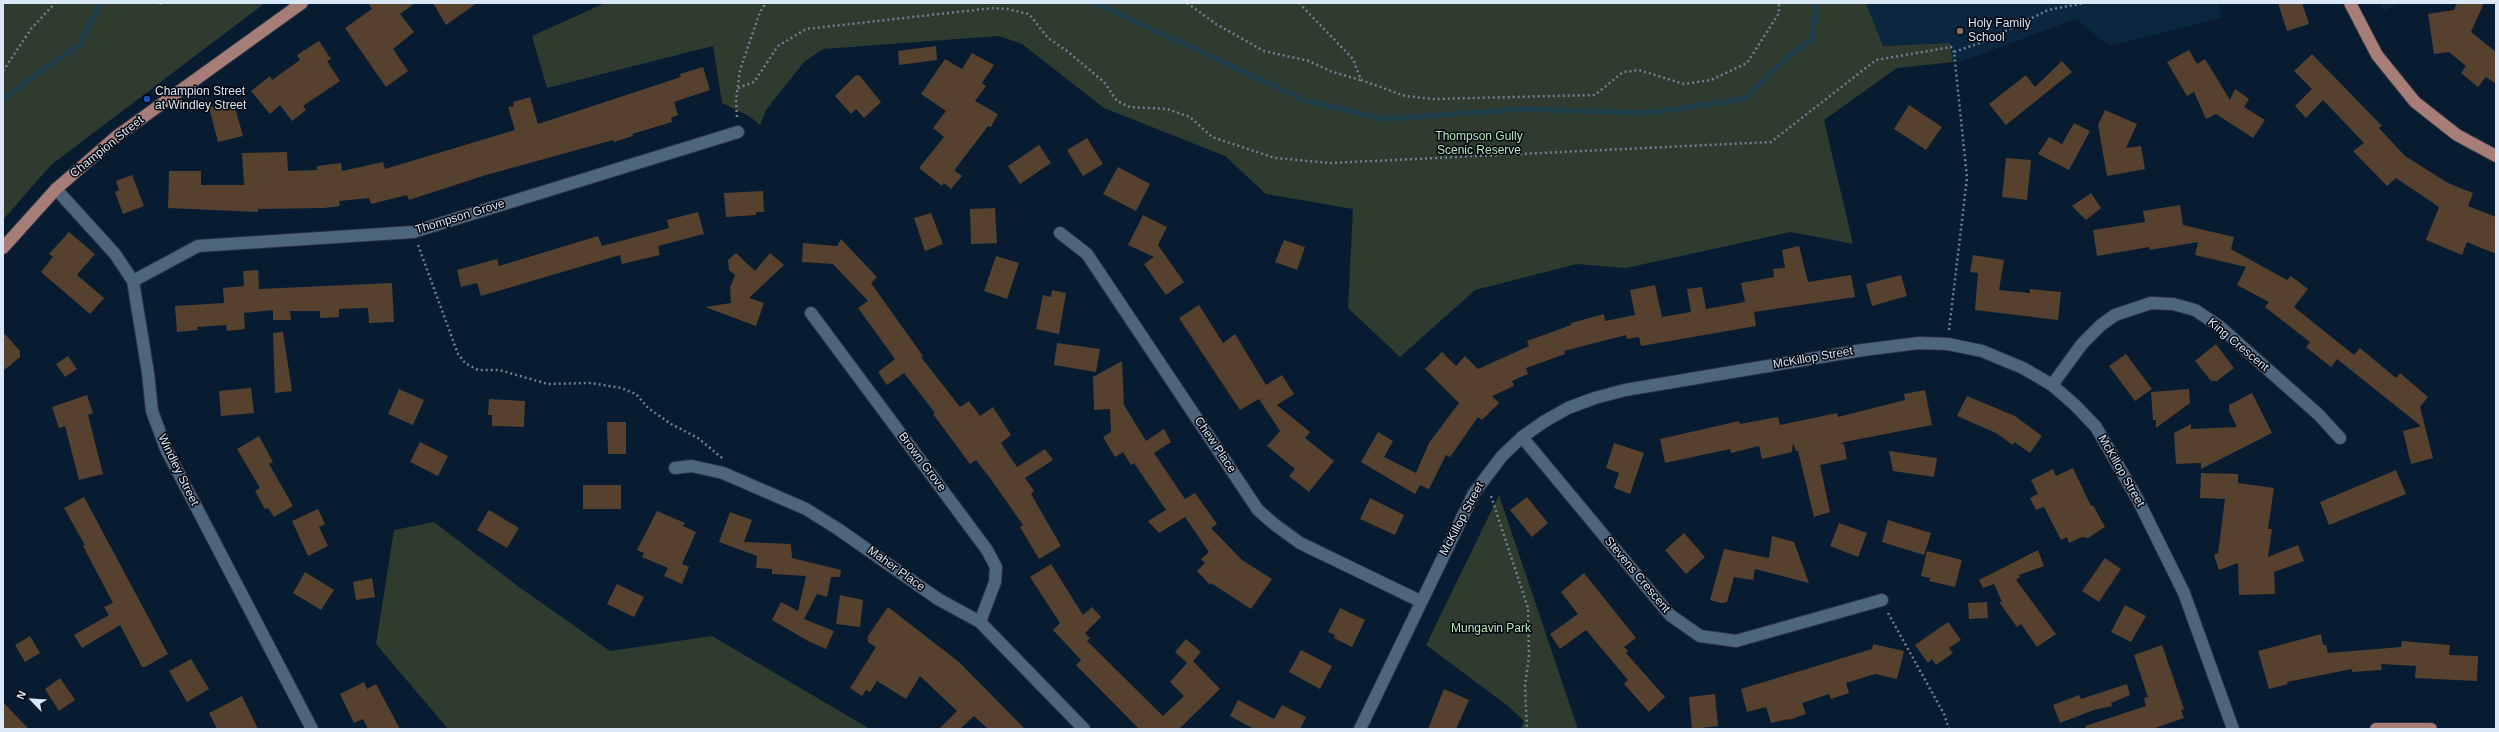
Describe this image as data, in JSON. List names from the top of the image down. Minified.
{"streets":{"main road":["Champion Street"],"street":["Thompson Grove","King Crescent","McKillop Street","Chew Place","Brown Grove","Windley Street","Maher Place","Stevens Crescent"]},"crossings":[["Champion Street","Windley Street"],["Thompson Grove","Windley Street"],["King Crescent","McKillop Street"],["McKillop Street","Chew Place"],["McKillop Street","Stevens Crescent"],["Brown Grove","Maher Place"]],"parks":["Thompson Gully Scenic Reserve","Mungavin Park"],"places":["Holy Family School","Champion Street at Windley Street"],"north":"top left"}
